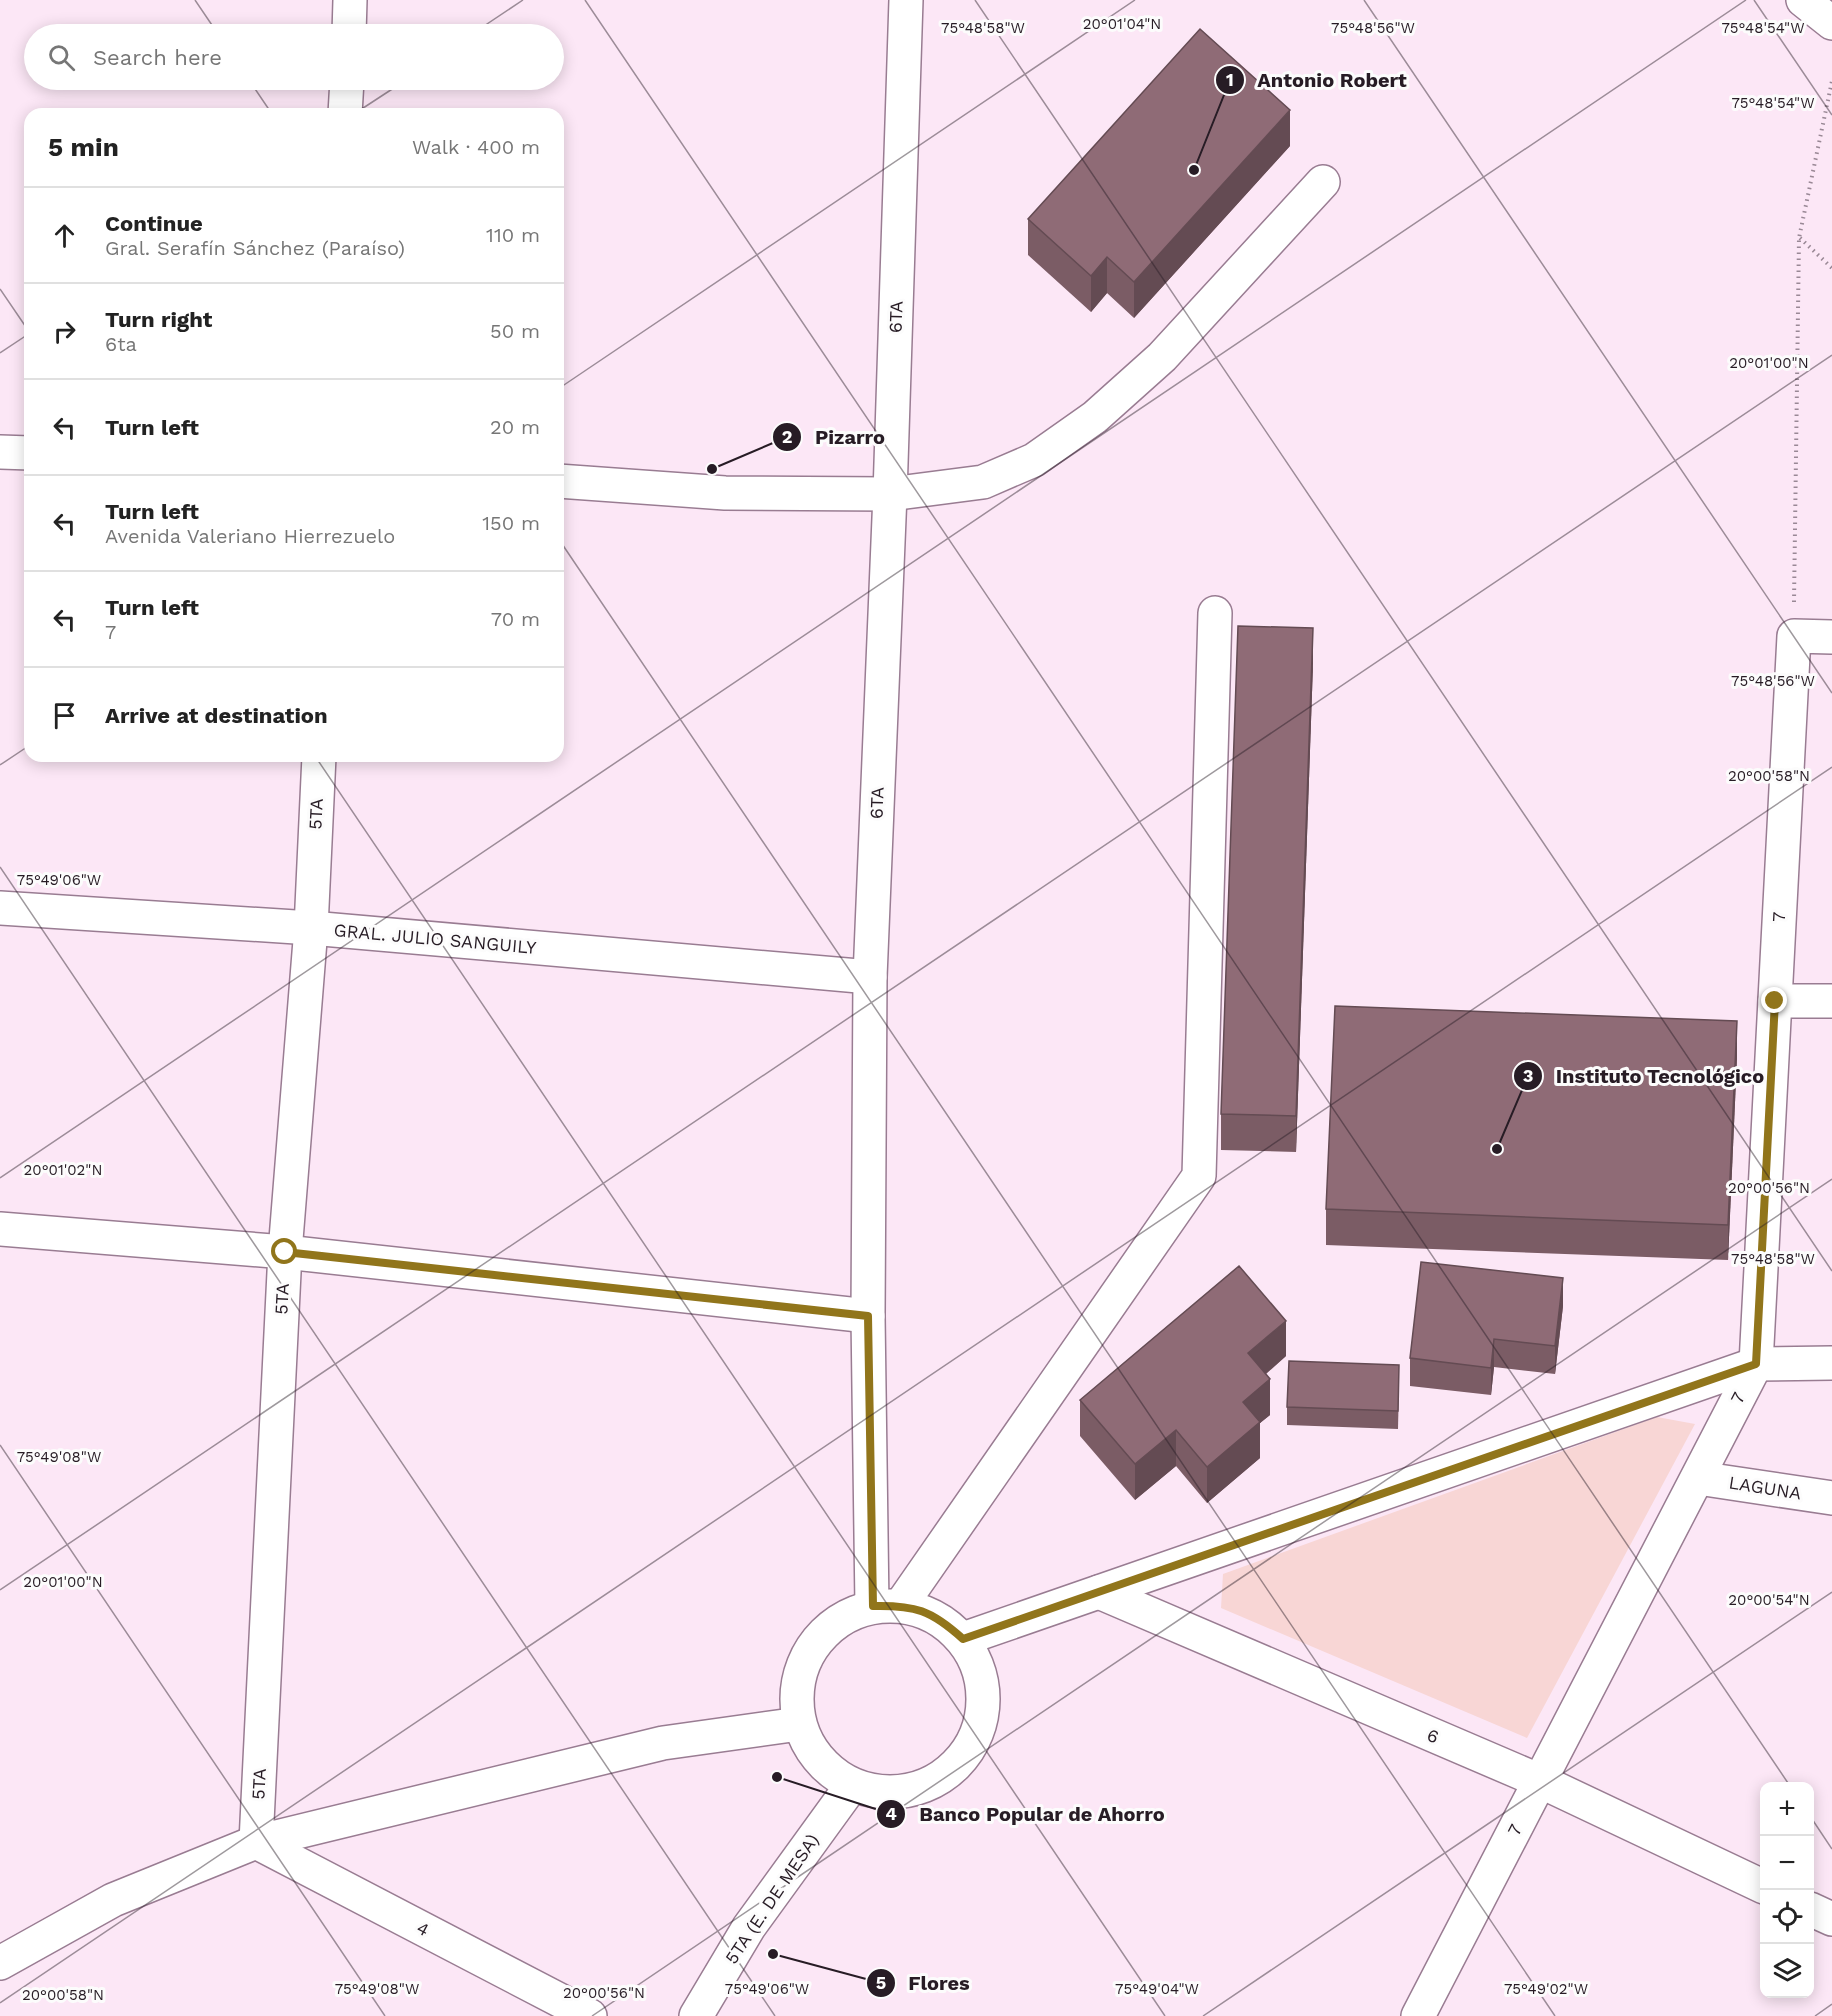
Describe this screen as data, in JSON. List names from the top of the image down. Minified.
{"streets":{"street":["6TA","5TA","7","GRAL. JULIO SANGUILY","LAGUNA","6","5TA (E. DE MESA)","4"]},"crossings":[["6TA","GRAL. JULIO SANGUILY"],["6TA","5TA (E. DE MESA)"],["5TA","GRAL. JULIO SANGUILY"],["5TA","4"],["7","LAGUNA"],["7","6"]],"places":["Antonio Robert","Pizarro","Instituto Tecnológico","Banco Popular de Ahorro","Flores"],"page":{"search":"Search here","heading":["5 min","Walk · 400 m"],"list":[["Continue","Gral. Serafín Sánchez (Paraíso)","110 m"],["Turn right","6ta","50 m"],["Turn left","20 m"],["Turn left","Avenida Valeriano Hierrezuelo","150 m"],["Turn left","7","70 m"],"Arrive at destination"],"map_buttons":["+","−"]},"coordinates":["20°01'04\"N","75°48'58\"W","75°48'56\"W","75°48'54\"W","20°01'00\"N","20°00'58\"N","75°49'06\"W","20°01'02\"N","20°00'56\"N","75°49'08\"W","20°00'54\"N","75°49'04\"W","75°49'02\"W"]}
